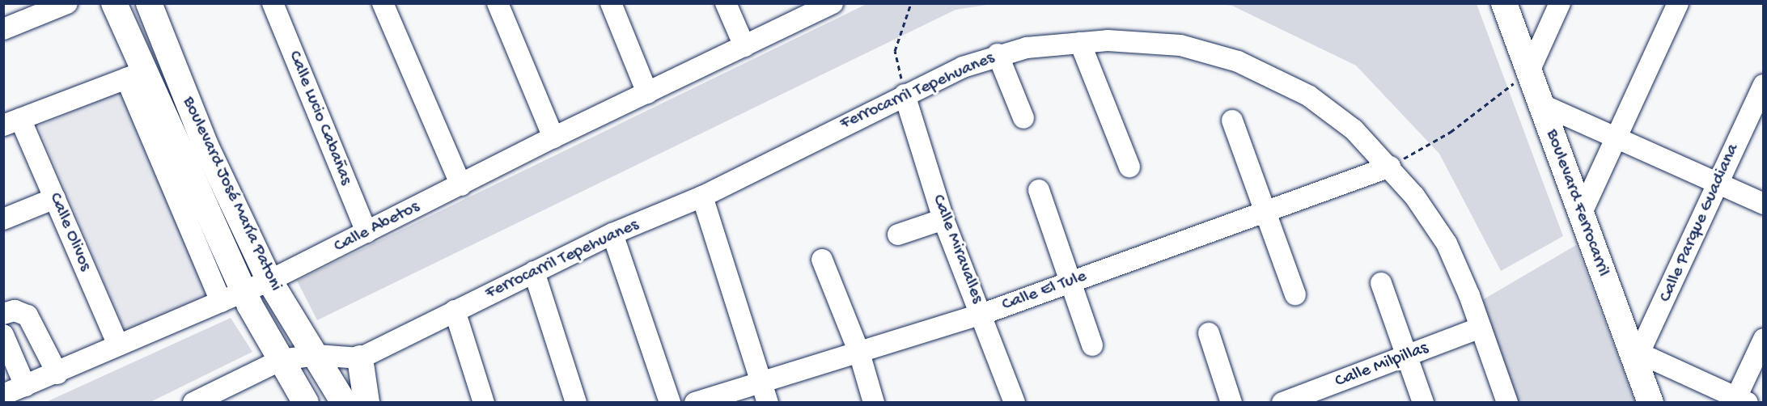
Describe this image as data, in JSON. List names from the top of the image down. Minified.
{"streets":{"main road":["Boulevard José María Patoni","Boulevard Ferrocarril"],"street":["Ferrocarril Tepehuanes","Calle Lucio Cabañas","Calle Parque Guadiana","Calle Abetos","Calle Olivos","Calle Miravalles","Calle El Tule","Calle Milpillas"]},"crossings":[["Ferrocarril Tepehuanes","Boulevard José María Patoni"],["Ferrocarril Tepehuanes","Calle Miravalles"],["Ferrocarril Tepehuanes","Calle El Tule"],["Ferrocarril Tepehuanes","Calle Milpillas"],["Calle Lucio Cabañas","Calle Abetos"],["Boulevard José María Patoni","Calle Abetos"],["Boulevard Ferrocarril","Calle Parque Guadiana"],["Calle Abetos","Calle Olivos"],["Calle Miravalles","Calle El Tule"]]}
